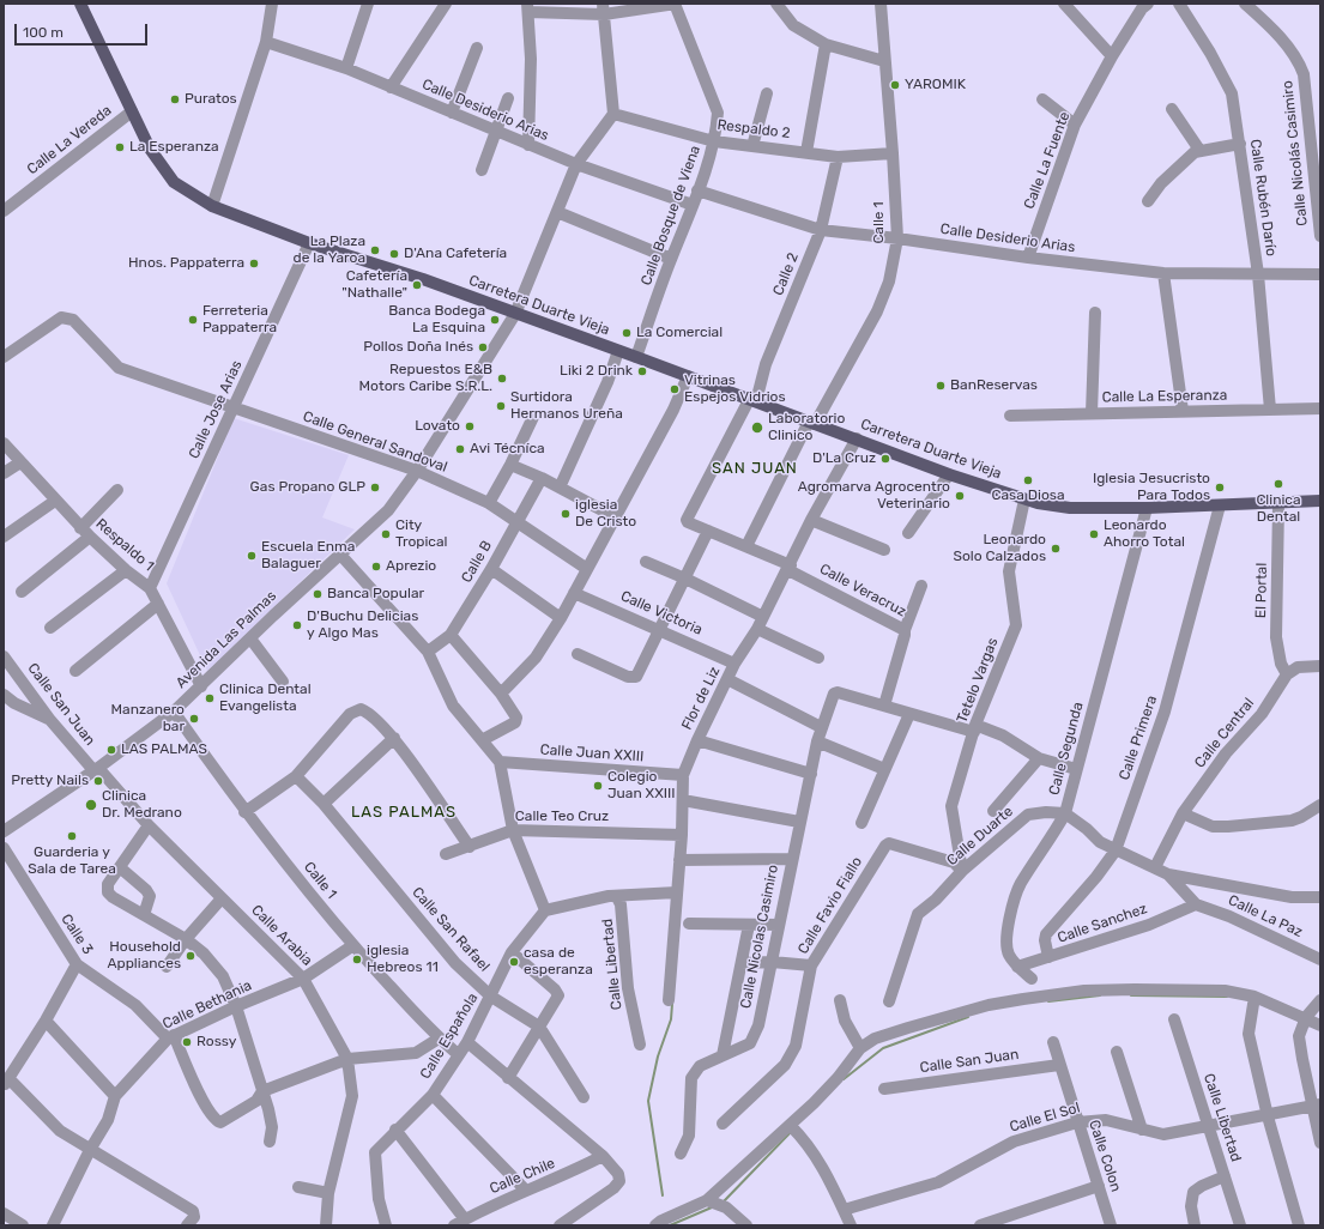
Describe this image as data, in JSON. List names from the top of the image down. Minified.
{"streets":{"main road":["Carretera Duarte Vieja"],"street":["Calle Desiderio Arias","Respaldo 2","Calle La Vereda","Calle Nicolás Casimiro","Calle La Fuente","Calle Rubén Darío","Calle Bosque de Viena","Calle 1","Calle 2","Calle La Esperanza","Calle Jose Arias","Calle General Sandoval","Respaldo 1","Calle B","Calle Veracruz","El Portal","Calle Victoria","Avenida Las Palmas","Tetelo Vargas","Flor de Liz","Calle San Juan","Calle Central","Calle Primera","Calle Segunda","Calle Juan XXIII","Calle Teo Cruz","Calle Duarte","Calle Favio Fiallo","Calle La Paz","Calle Sanchez","Calle San Rafael","Calle 3","Calle Arabia","Calle Nicolas Casimiro","Calle Libertad","Calle Bethania","Calle Española","Calle El Sol","Calle Colon","Calle Chile"]},"crossings":[["Calle Desiderio Arias","Calle La Fuente"],["Calle Desiderio Arias","Calle Rubén Darío"],["Calle Desiderio Arias","Calle Bosque de Viena"],["Calle Desiderio Arias","Calle 1"],["Calle Desiderio Arias","Calle 2"],["Calle Desiderio Arias","Avenida Las Palmas"],["Respaldo 2","Calle Bosque de Viena"],["Respaldo 2","Calle 1"],["Respaldo 2","Calle 2"],["Respaldo 2","Avenida Las Palmas"],["Calle La Vereda","Carretera Duarte Vieja"],["Calle Rubén Darío","Calle La Esperanza"],["Calle Bosque de Viena","Carretera Duarte Vieja"],["Calle 1","Carretera Duarte Vieja"],["Calle 1","Calle Veracruz"],["Calle 1","Avenida Las Palmas"],["Calle 1","Calle Bethania"],["Calle 1","Calle Española"],["Calle 2","Carretera Duarte Vieja"],["Calle 2","Calle Veracruz"],["Carretera Duarte Vieja","Calle Jose Arias"],["Carretera Duarte Vieja","El Portal"],["Carretera Duarte Vieja","Avenida Las Palmas"],["Carretera Duarte Vieja","Tetelo Vargas"],["Carretera Duarte Vieja","Flor de Liz"],["Carretera Duarte Vieja","Calle Primera"],["Carretera Duarte Vieja","Calle Segunda"],["Calle Jose Arias","Calle General Sandoval"],["Calle Jose Arias","Respaldo 1"],["Calle General Sandoval","Calle B"],["Calle General Sandoval","Avenida Las Palmas"],["Respaldo 1","Avenida Las Palmas"],["Calle Veracruz","Flor de Liz"],["Calle Veracruz","Calle Nicolas Casimiro"],["El Portal","Calle Central"],["Calle Victoria","Flor de Liz"],["Avenida Las Palmas","Calle San Juan"],["Avenida Las Palmas","Calle Arabia"],["Tetelo Vargas","Calle Duarte"],["Tetelo Vargas","Calle Favio Fiallo"],["Flor de Liz","Calle Juan XXIII"],["Flor de Liz","Calle Teo Cruz"],["Calle San Juan","Calle Arabia"],["Calle San Juan","Calle Colon"],["Calle Primera","Calle Sanchez"],["Calle Segunda","Calle Duarte"],["Calle Segunda","Calle Sanchez"],["Calle Duarte","Calle Favio Fiallo"],["Calle La Paz","Calle Sanchez"],["Calle San Rafael","Calle Española"],["Calle 3","Calle Bethania"],["Calle Arabia","Calle Bethania"],["Calle Libertad","Calle Española"],["Calle Libertad","Calle El Sol"],["Calle El Sol","Calle Colon"]],"districts":["SAN JUAN","LAS PALMAS"],"places":["YAROMIK","Puratos","La Esperanza","La Plaza de la Yaroa","D'Ana Cafetería","Hnos. Pappaterra","Cafetería \"Nathalle\"","Ferreteria Pappaterra","Banca Bodega La Esquina","La Comercial","Pollos Doña Inés","Liki 2 Drink","Repuestos E&B Motors Caribe S.R.L.","BanReservas","Vitrinas Espejos Vidrios","Surtidora Hermanos Ureña","Lovato","Laboratorio Clinico","Avi Técníca","D'La Cruz","Casa Diosa","Clinica Dental","Gas Propano GLP","Iglesia Jesucristo Para Todos","Agromarva Agrocentro Veterinario","iglesia De Cristo","City Tropical","Leonardo Ahorro Total","Leonardo Solo Calzados","Escuela Enma Balaguer","Aprezio","Banca Popular","D'Buchu Delicias y Algo Mas","Clinica Dental Evangelista","Manzanero bar","LAS PALMAS","Pretty Nails","Colegio Juan XXIII","Clinica Dr. Medrano","Guarderia y Sala de Tarea","Household Appliances","iglesia Hebreos 11","casa de esperanza","Rossy"],"scale_bar":"100 m"}
